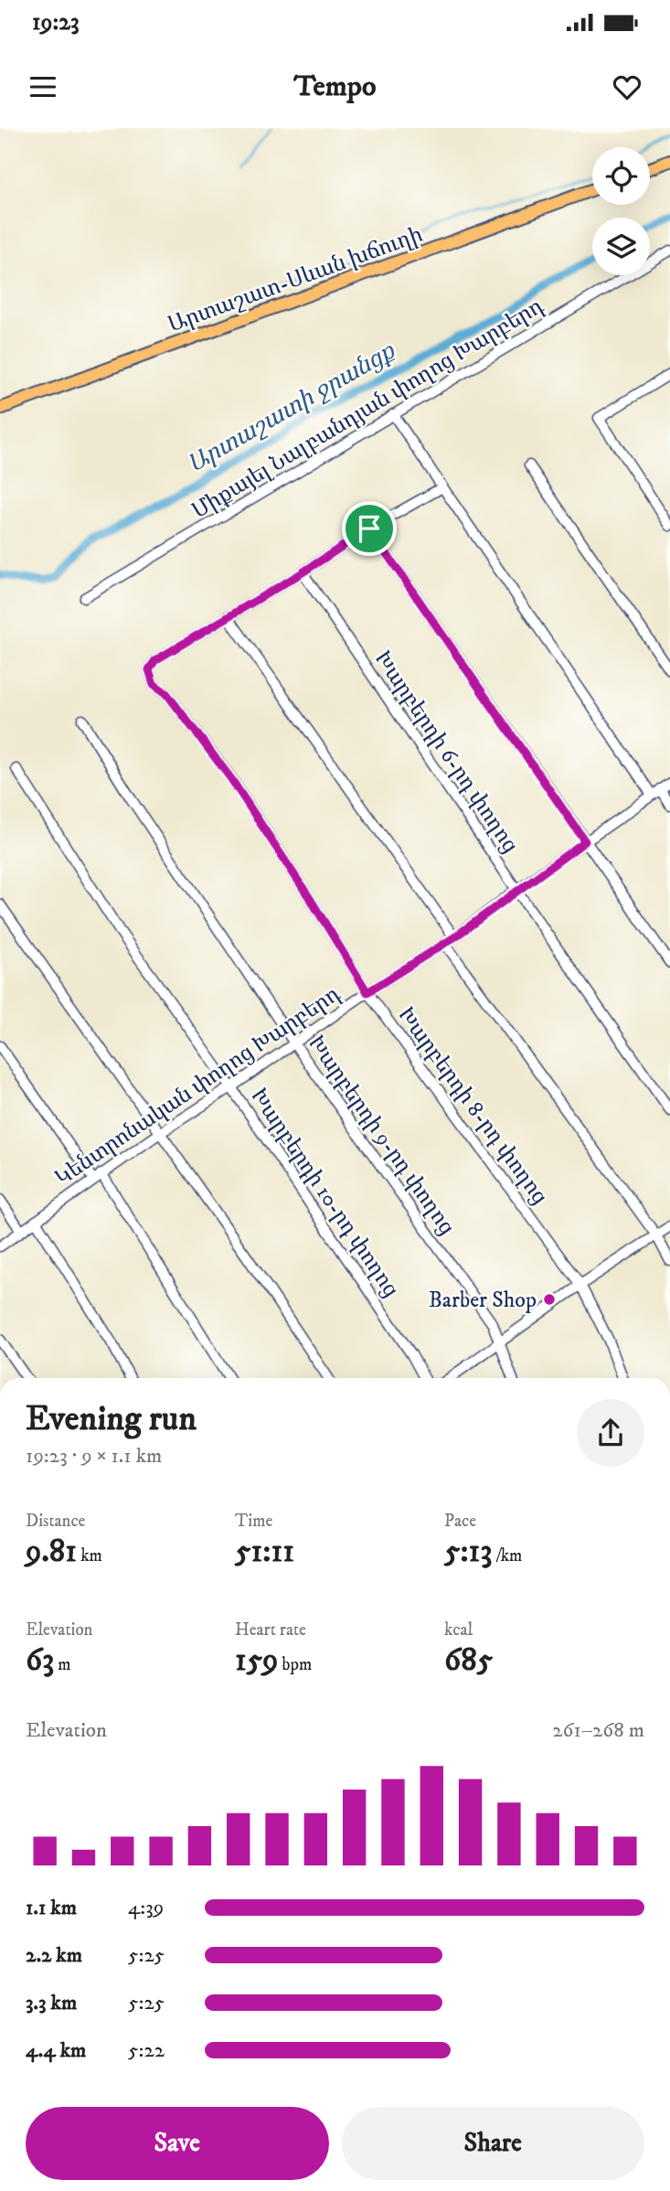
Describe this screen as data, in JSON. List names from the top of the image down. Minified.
{"streets":{"main road":["Արտաշատ-Սևան խճուղի"],"street":["Միքայել Նալբանդյան փողոց Խարբերդ","Խարբերդի 6-րդ փողոց","Կենտրոնական փողոց Խարբերդ","Խարբերդի 8-րդ փողոց","Խարբերդի 9-րդ փողոց","Խարբերդի 10-րդ փողոց"]},"crossings":[["Խարբերդի 6-րդ փողոց","Կենտրոնական փողոց Խարբերդ"],["Խարբերդի 6-րդ փողոց","Խարբերդի 8-րդ փողոց"],["Կենտրոնական փողոց Խարբերդ","Խարբերդի 8-րդ փողոց"],["Կենտրոնական փողոց Խարբերդ","Խարբերդի 9-րդ փողոց"],["Կենտրոնական փողոց Խարբերդ","Խարբերդի 10-րդ փողոց"]],"water":["Արտաշատի ջրանցք"],"places":["Barber Shop"],"page":{"status":"19:23","header":"Tempo","heading":["Evening run","19:23 · 9 × 1.1 km"],"stats":[["Distance","9.81 km"],["Time","51:11"],["Pace","5:13 /km"],["Elevation","63 m"],["Heart rate","159 bpm"],["kcal","685"]],"chart":["Elevation","261–268 m"],"list":[{"name":"1.1 km","note":"4:39"},{"name":"2.2 km","note":"5:25"},{"name":"3.3 km","note":"5:25"},{"name":"4.4 km","note":"5:22"}],"buttons":["Save","Share"]}}
